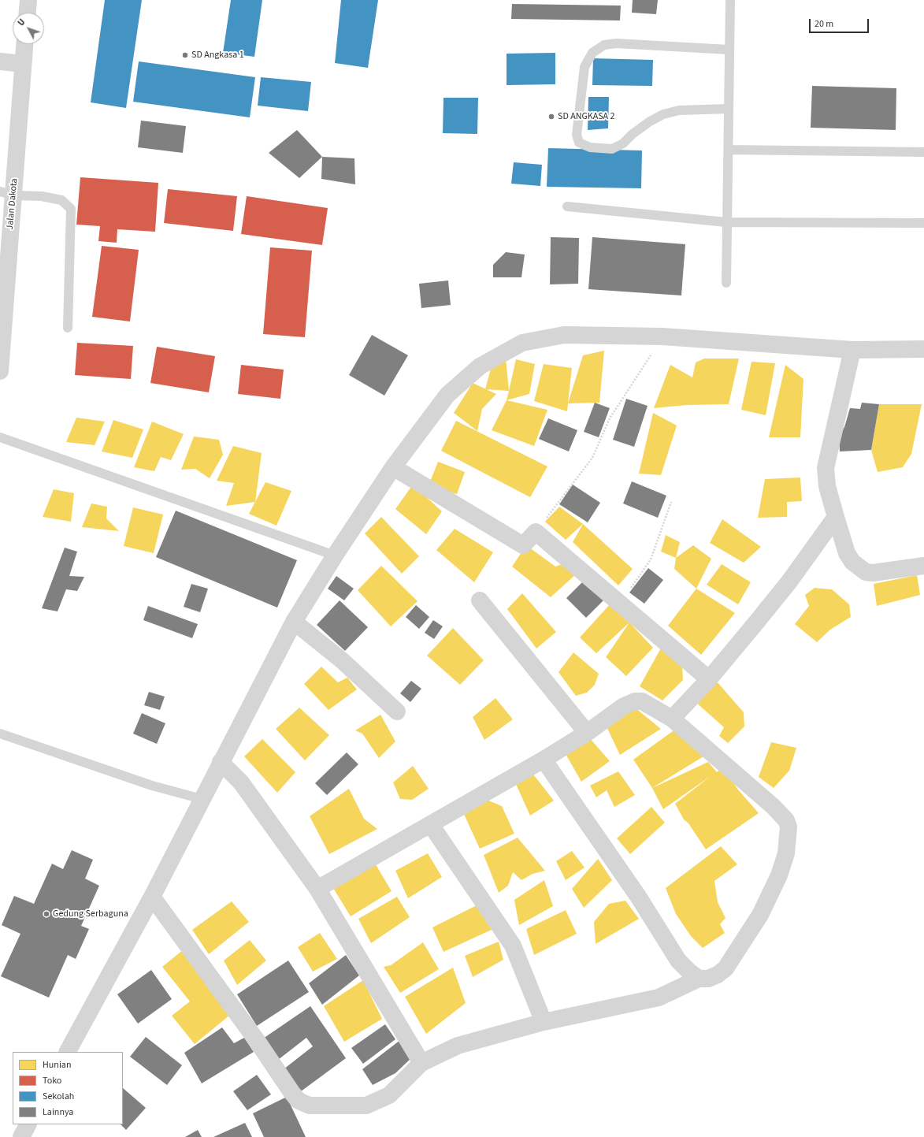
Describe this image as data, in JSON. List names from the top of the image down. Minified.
{"streets":{"street":["Jalan Dakota"]},"places":["SD Angkasa 1","SD ANGKASA 2","Gedung Serbaguna"],"legend":["Hunian","Toko","Sekolah","Lainnya"],"scale_bar":"20 m","north":"top left"}
